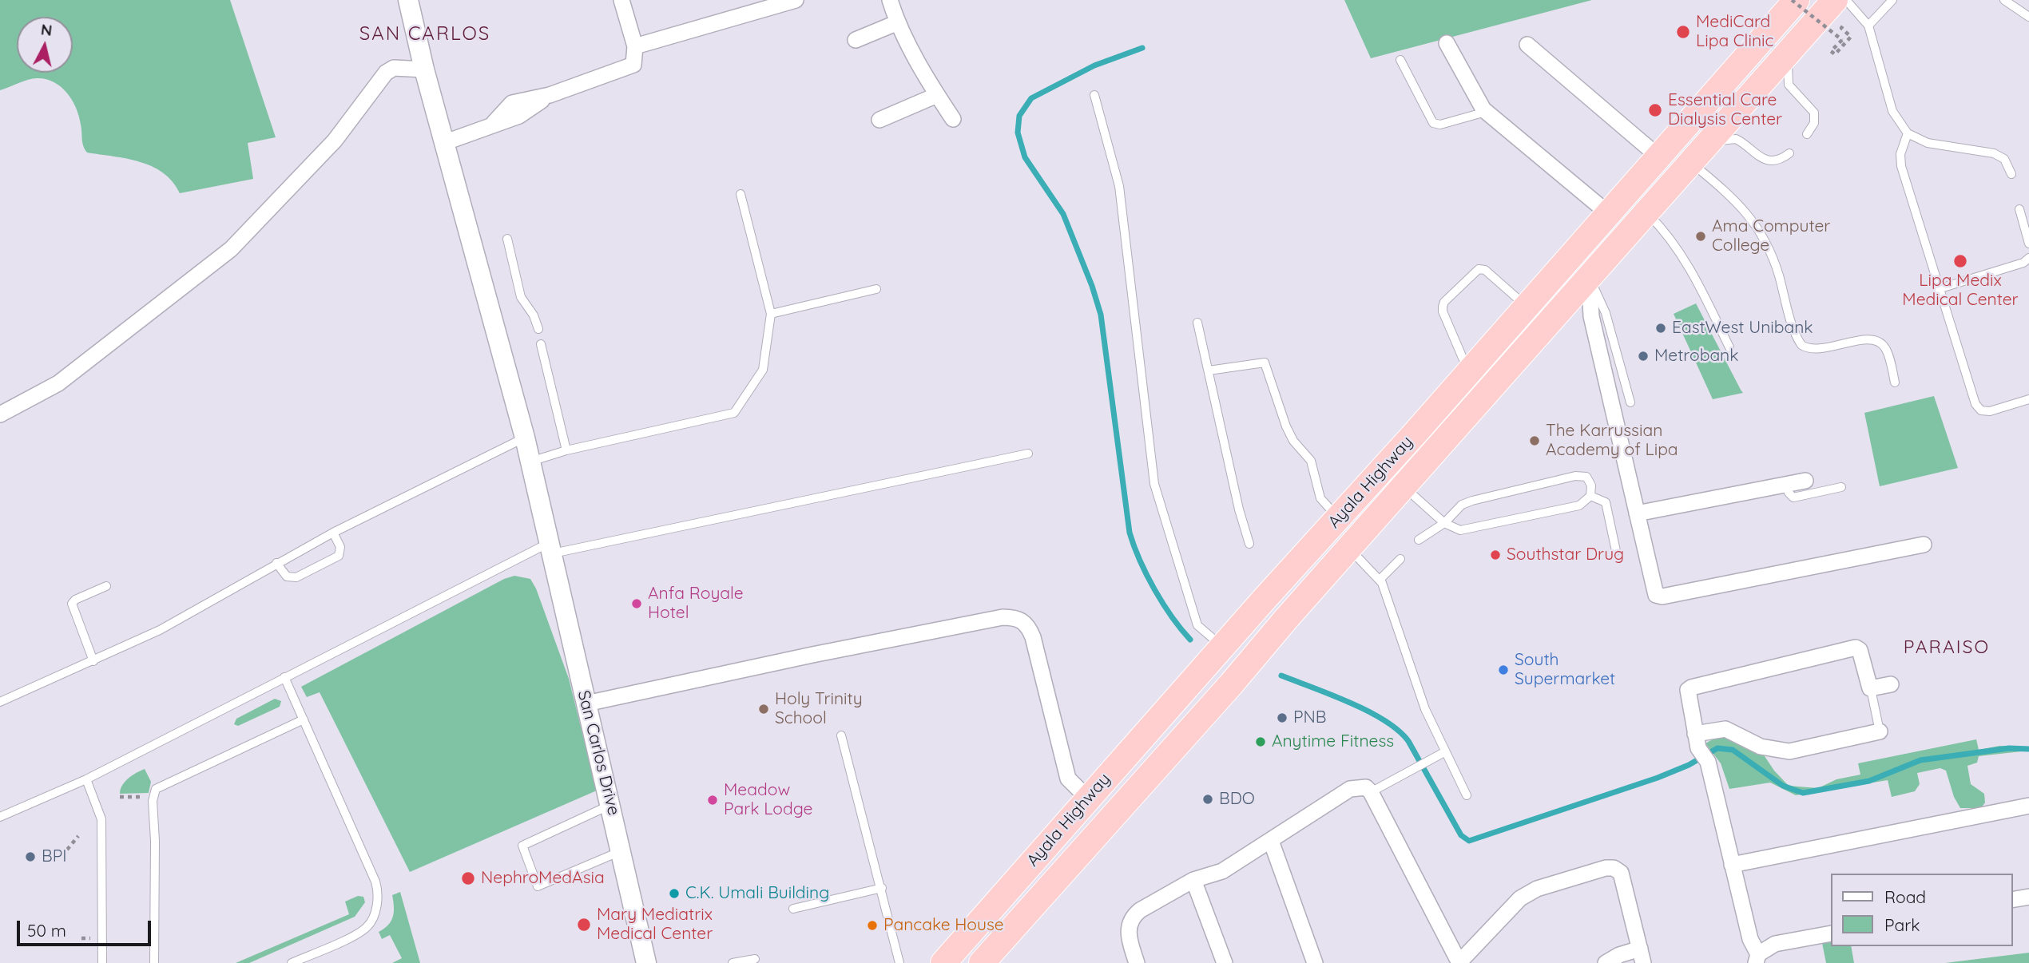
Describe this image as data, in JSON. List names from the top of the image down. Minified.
{"streets":{"highway":["Ayala Highway"],"street":["San Carlos Drive"]},"districts":["SAN CARLOS","PARAISO"],"places":["MediCard Lipa Clinic","Essential Care Dialysis Center","Ama Computer College","Lipa Medix Medical Center","EastWest Unibank","Metrobank","The Karrussian Academy of Lipa","Southstar Drug","Anfa Royale Hotel","South Supermarket","Holy Trinity School","PNB","Anytime Fitness","BDO","Meadow Park Lodge","BPI","NephroMedAsia","C.K. Umali Building","Mary Mediatrix Medical Center","Pancake House"],"legend":["Road","Park"],"scale_bar":"50 m","north":"top"}
